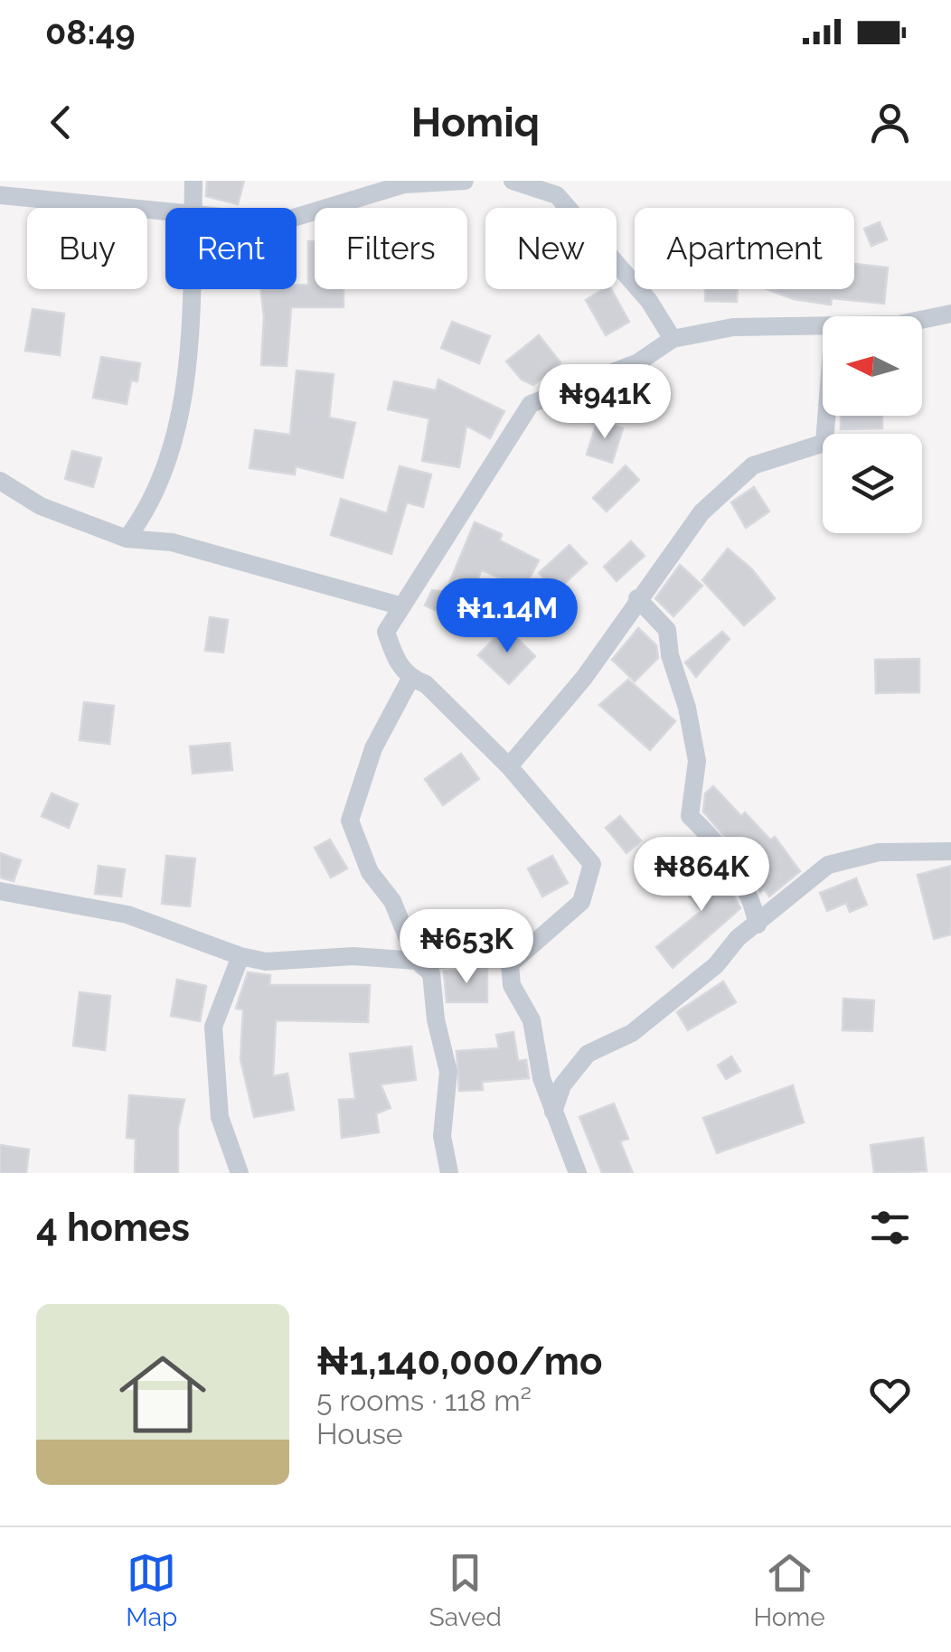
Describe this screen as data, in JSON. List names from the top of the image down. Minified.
{"north":"left","page":{"status":"08:49","header":"Homiq","chip":["Buy","Rent","Filters","New","Apartment"],"price":["₦941K","₦1.14M","₦864K","₦653K"],"heading":"4 homes","list":[{"name":"₦1,140,000/mo","note":"5 rooms · 118 m² · House"}],"tabs":["Map","Saved","Home"]}}
